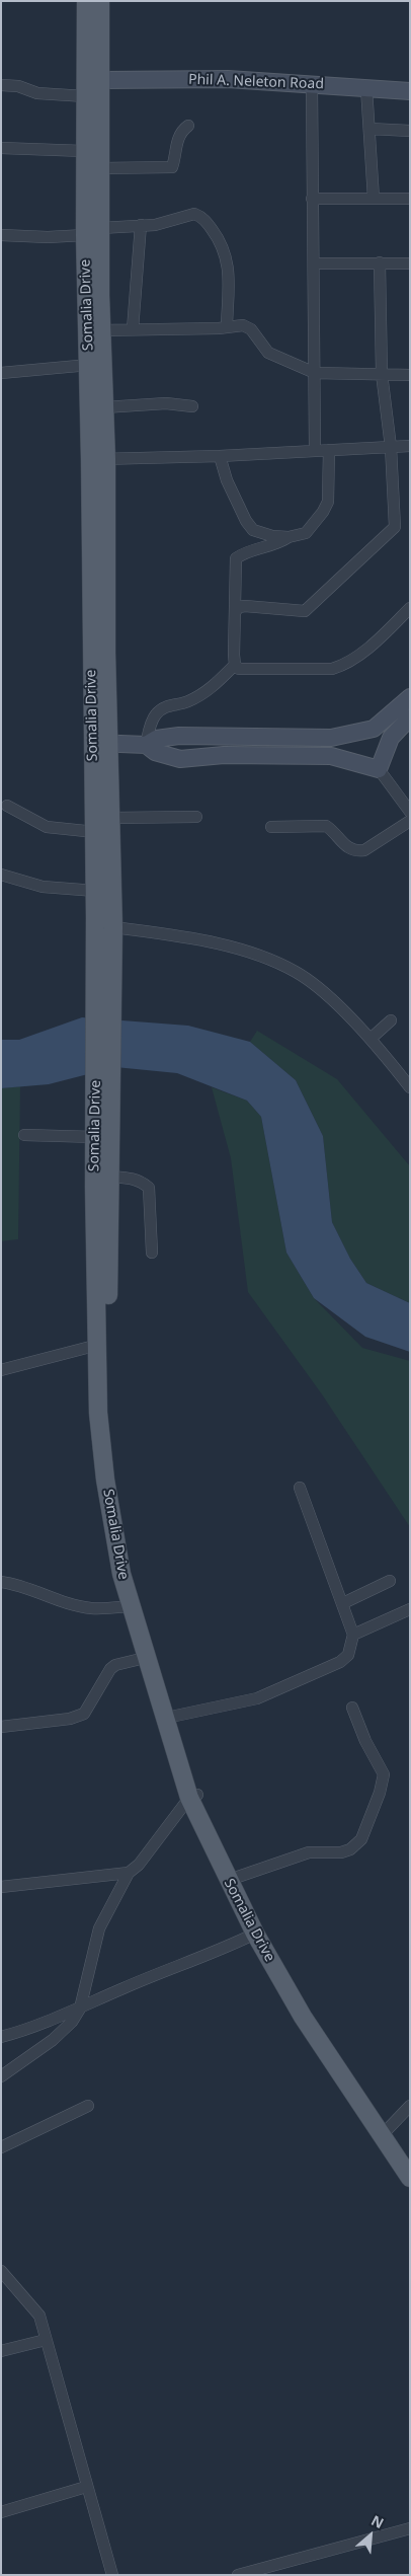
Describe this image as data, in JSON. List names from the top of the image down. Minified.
{"streets":{"main road":["Somalia Drive"],"street":["Phil A. Neleton Road"]},"crossings":[["Phil A. Neleton Road","Somalia Drive"]],"north":"top right"}
